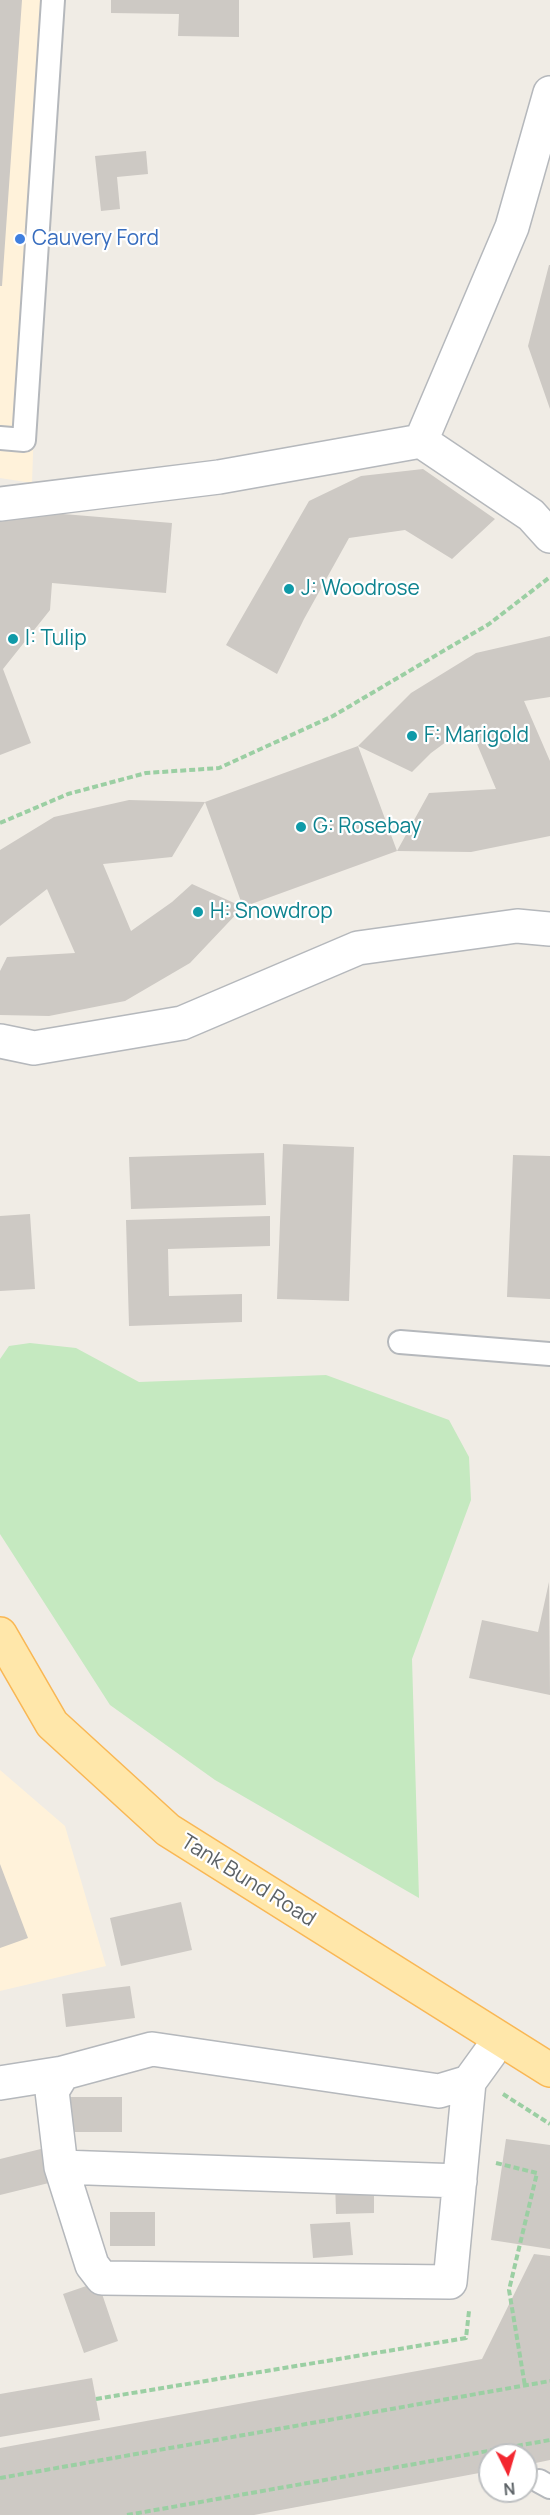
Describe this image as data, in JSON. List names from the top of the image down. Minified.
{"streets":{"main road":["Tank Bund Road"]},"places":["Cauvery Ford","J: Woodrose","I: Tulip","F: Marigold","G: Rosebay","H: Snowdrop"],"north":"bottom"}
